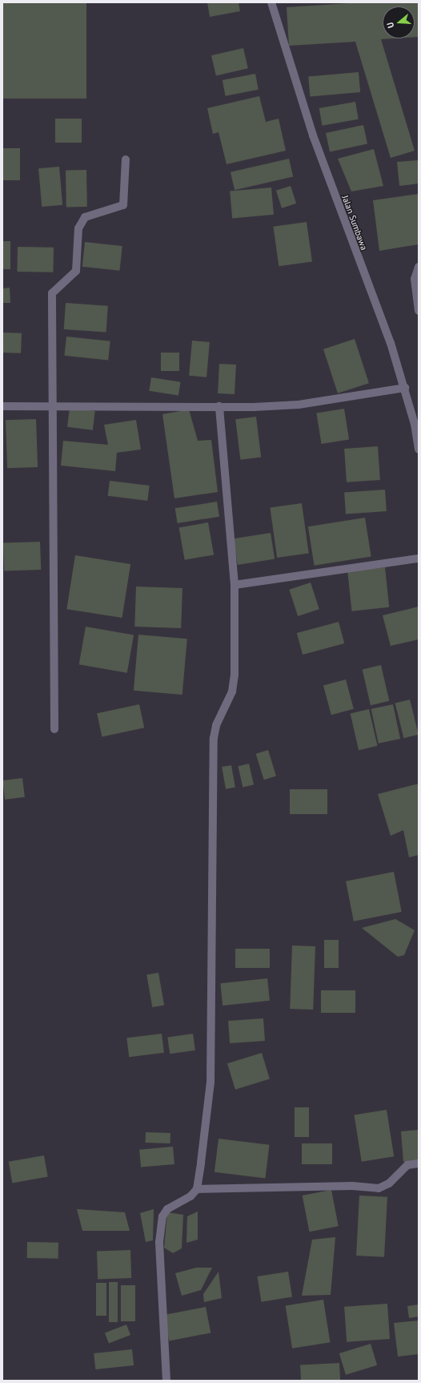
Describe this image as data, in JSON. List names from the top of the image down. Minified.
{"streets":{"street":["Jalan Sumbawa"]},"north":"left"}
